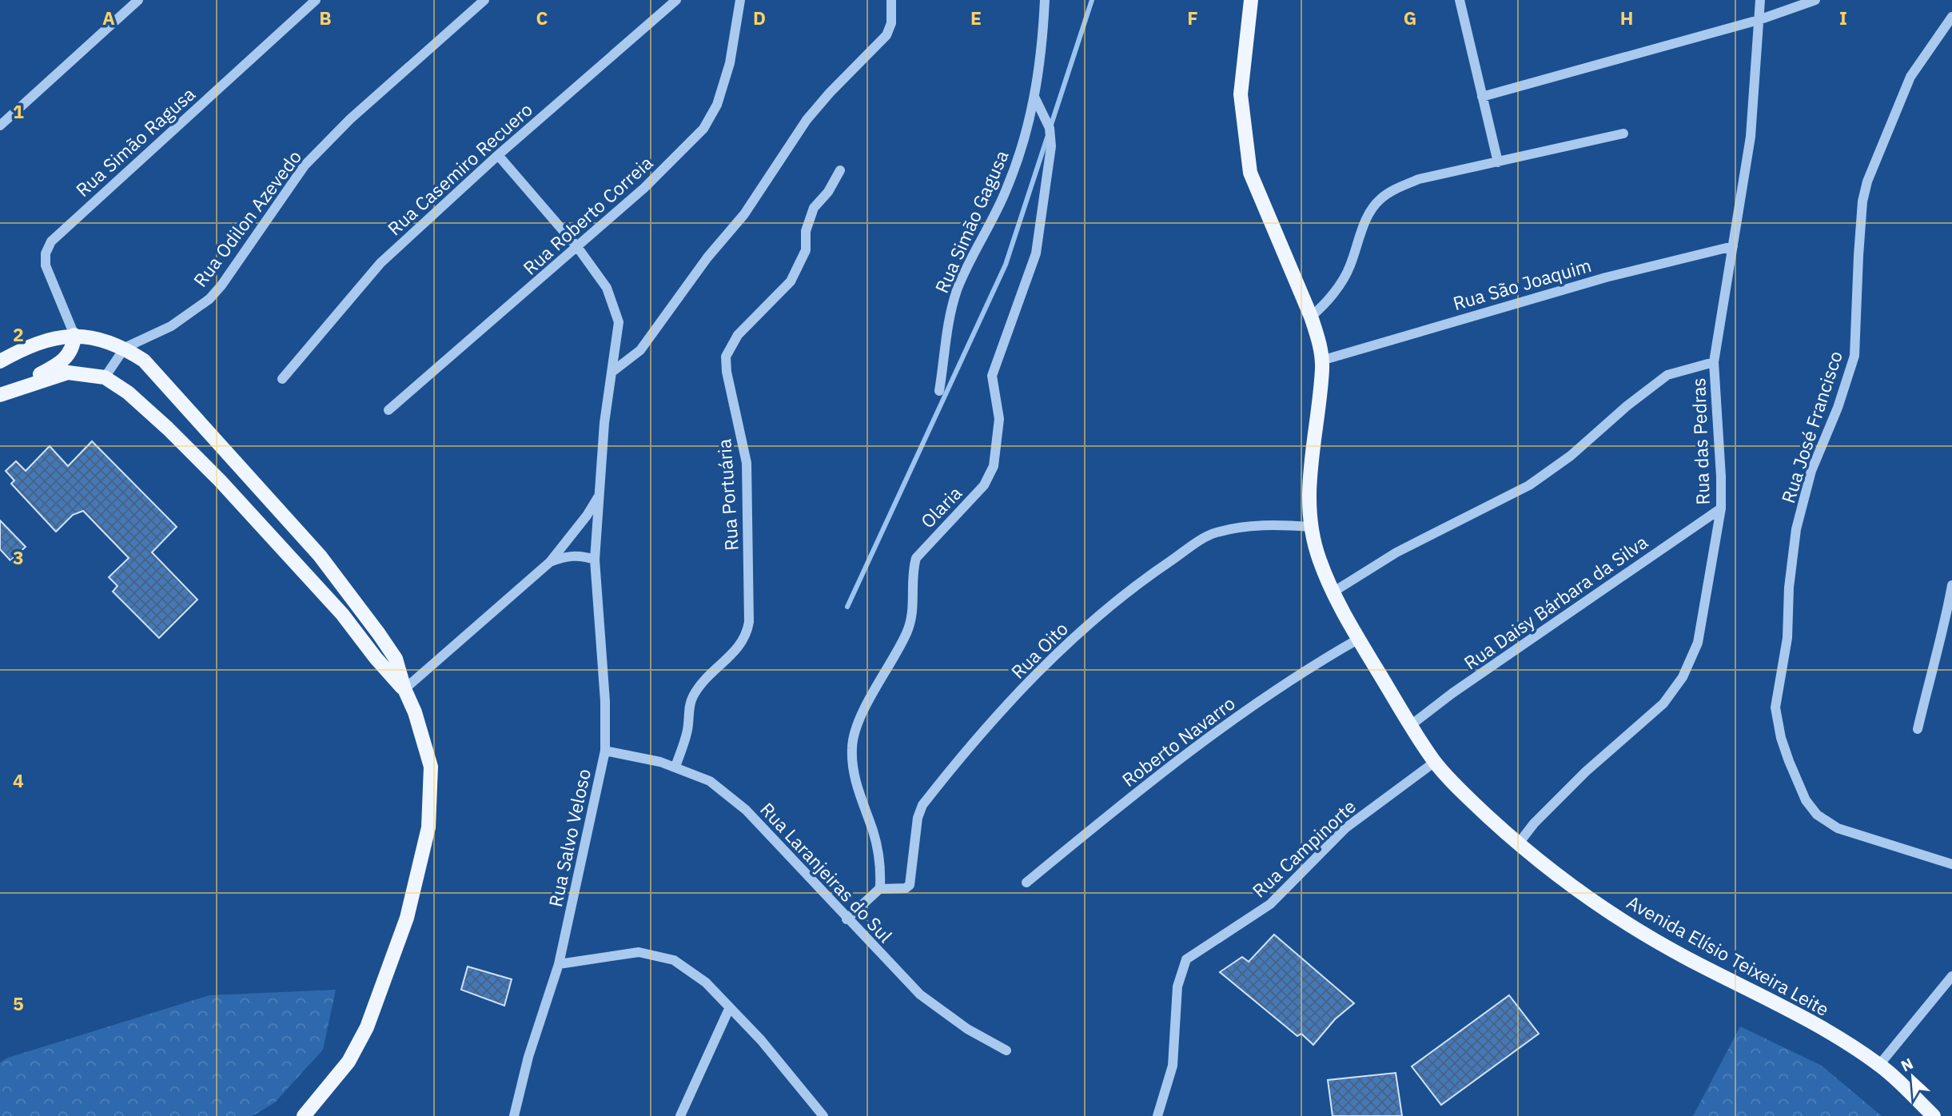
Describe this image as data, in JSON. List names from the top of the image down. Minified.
{"streets":{"main road":["Avenida Elísio Teixeira Leite"],"street":["Rua Simão Ragusa","Rua Casemiro Recuero","Rua Roberto Correia","Rua Odilon Azevedo","Rua Simão Gagusa","Rua São Joaquim","Rua José Francisco","Rua das Pedras","Rua Portuária","Olaria","Rua Daisy Bárbara da Silva","Rua Oito","Roberto Navarro","Rua Salvo Veloso","Rua Campinorte","Rua Laranjeiras do Sul"]},"crossings":[["Rua Casemiro Recuero","Rua Salvo Veloso"],["Rua Roberto Correia","Rua Salvo Veloso"],["Rua Simão Gagusa","Olaria"],["Rua São Joaquim","Rua das Pedras"],["Rua São Joaquim","Avenida Elísio Teixeira Leite"],["Rua das Pedras","Rua Daisy Bárbara da Silva"],["Rua das Pedras","Avenida Elísio Teixeira Leite"],["Rua Portuária","Rua Laranjeiras do Sul"],["Olaria","Rua Oito"],["Rua Daisy Bárbara da Silva","Avenida Elísio Teixeira Leite"],["Rua Oito","Avenida Elísio Teixeira Leite"],["Roberto Navarro","Avenida Elísio Teixeira Leite"],["Rua Salvo Veloso","Rua Laranjeiras do Sul"],["Rua Campinorte","Avenida Elísio Teixeira Leite"]],"north":"top left","grid":{"columns":["A","B","C","D","E","F","G","H","I"],"rows":["1","2","3","4","5"]}}
